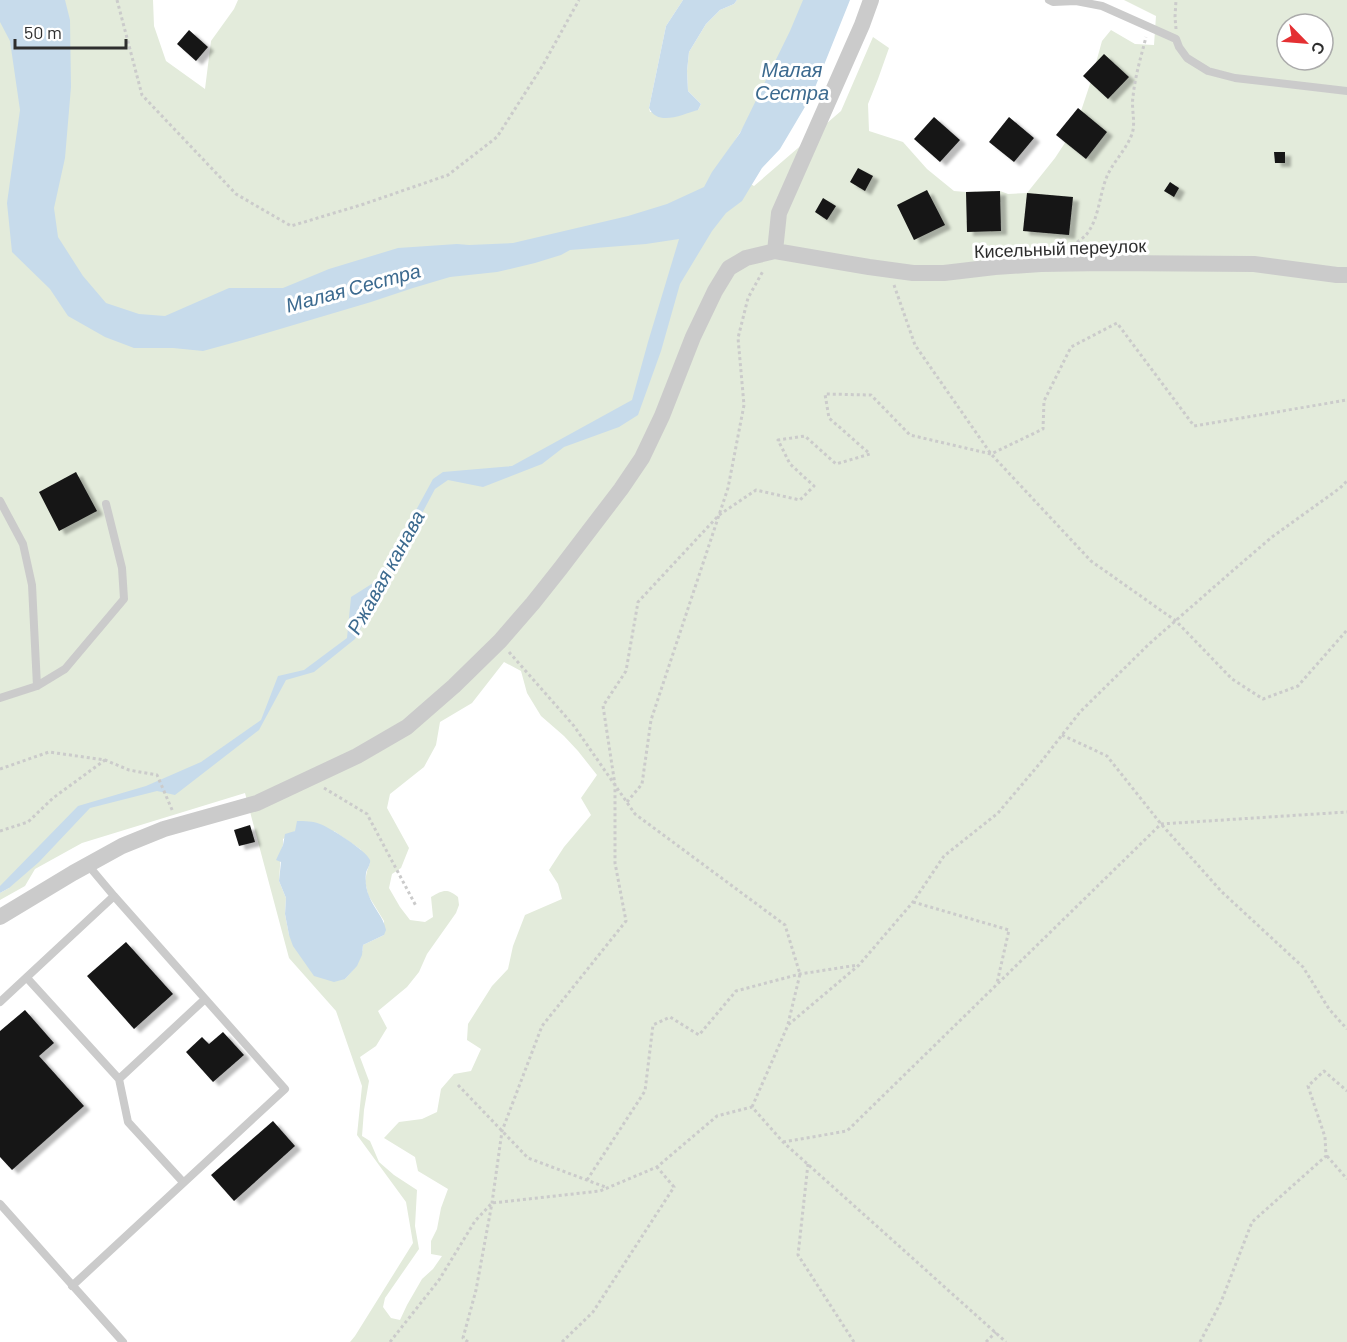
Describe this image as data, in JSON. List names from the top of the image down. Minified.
{"streets":{"street":["Кисельный переулок"]},"water":["Малая Сестра","Ржавая канава"],"scale_bar":"50 m","north":"bottom right"}
